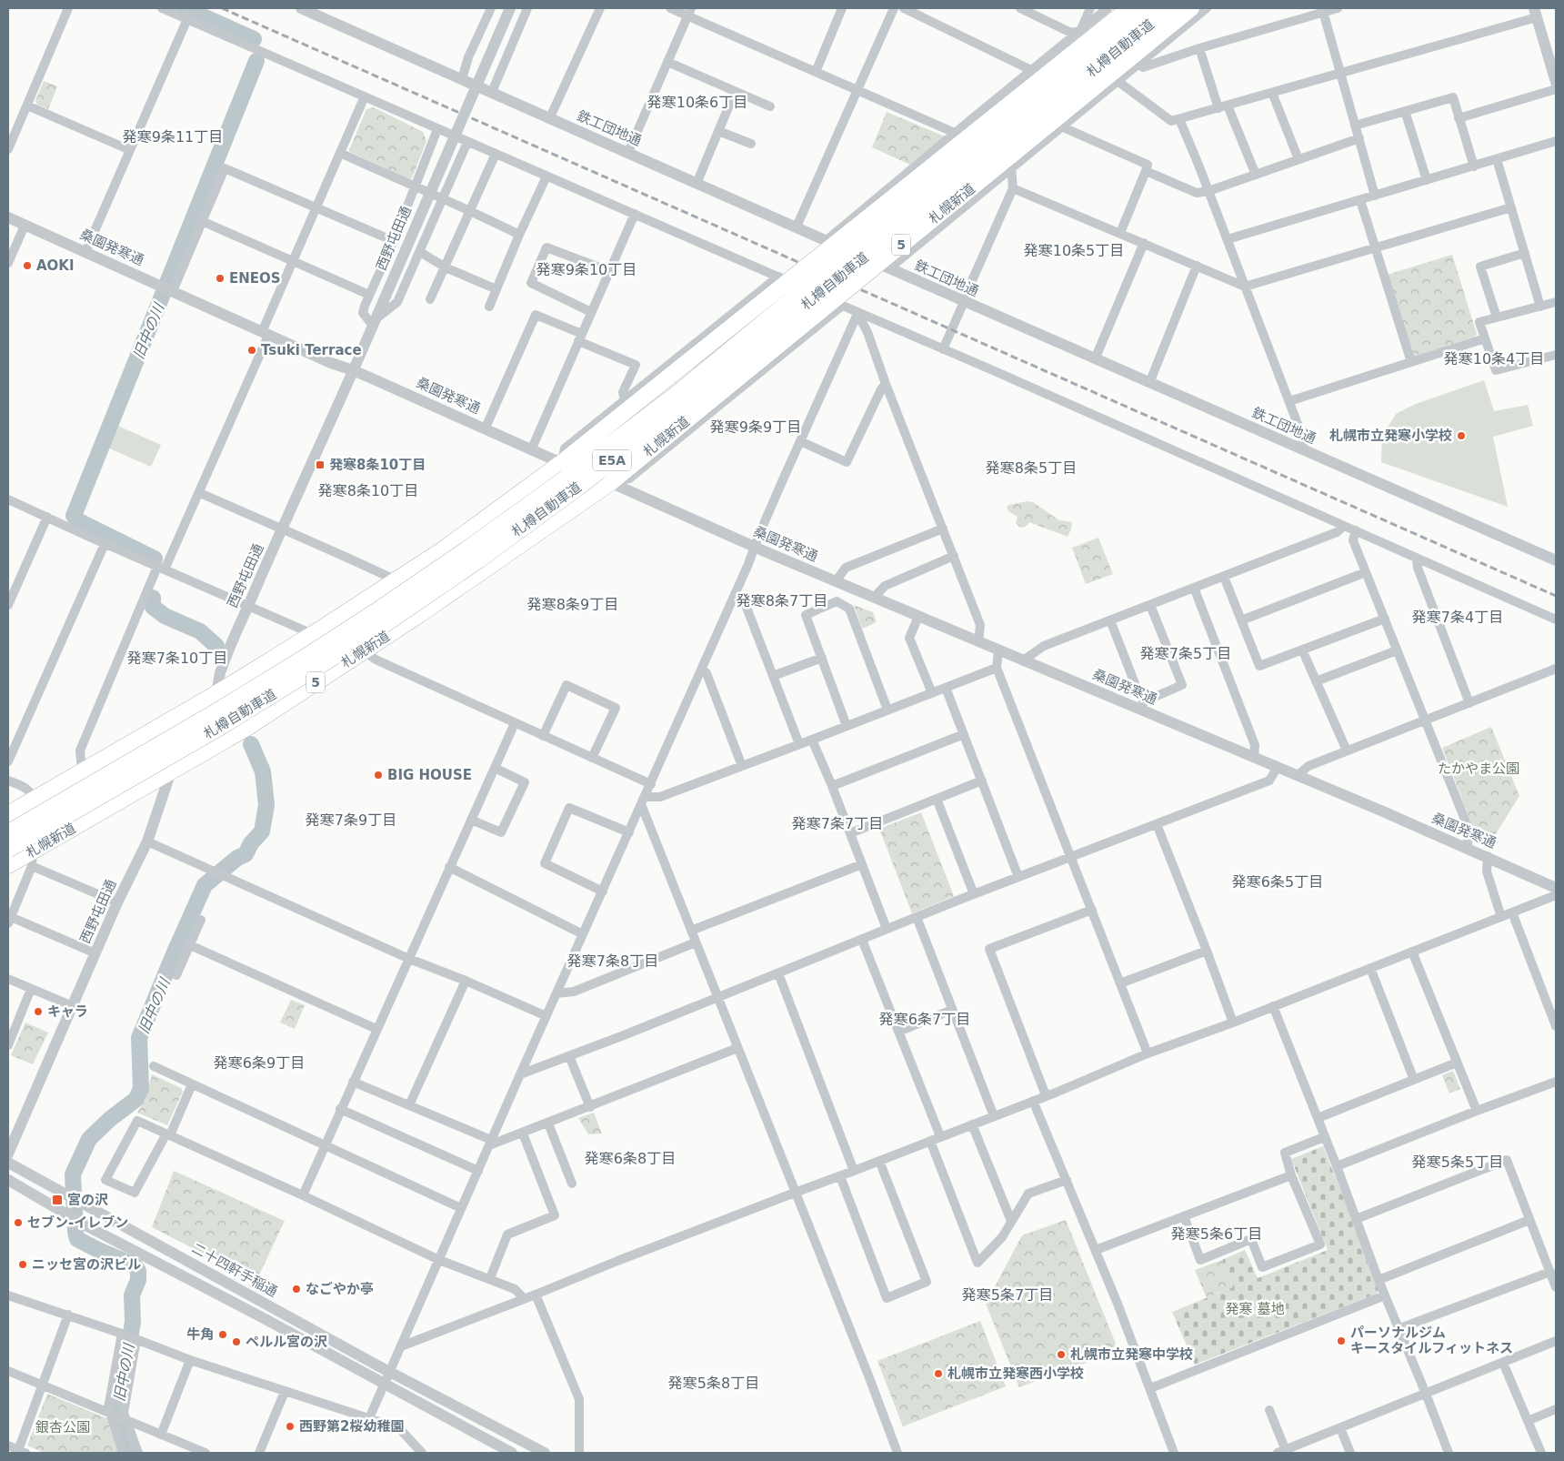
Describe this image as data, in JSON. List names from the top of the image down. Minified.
{"streets":{"highway":["札樽自動車道","札幌新道","5","E5A"],"street":["鉄工団地通","西野屯田通","桑園発寒通","二十四軒手稲通"]},"crossings":[["札幌新道","西野屯田通"],["札幌新道","桑園発寒通"],["西野屯田通","桑園発寒通"]],"districts":["発寒10条6丁目","発寒9条11丁目","発寒10条5丁目","発寒9条10丁目","発寒10条4丁目","発寒9条9丁目","発寒8条5丁目","発寒8条10丁目","発寒8条7丁目","発寒8条9丁目","発寒7条4丁目","発寒7条5丁目","発寒7条10丁目","発寒7条9丁目","発寒7条7丁目","発寒6条5丁目","発寒7条8丁目","発寒6条7丁目","発寒6条9丁目","発寒6条8丁目","発寒5条5丁目","発寒5条6丁目","発寒5条7丁目","発寒5条8丁目"],"water":["旧中の川"],"parks":["たかやま公園","発寒 墓地","銀杏公園"],"places":{"other":["AOKI","ENEOS","Tsuki Terrace","札幌市立発寒小学校","BIG HOUSE","キャラ","セブン-イレブン","ニッセ宮の沢ビル","なごやか亭","牛角","パーソナルジム キースタイルフィットネス","ペルル宮の沢","札幌市立発寒中学校","札幌市立発寒西小学校","西野第2桜幼稚園"],"transit":["発寒8条10丁目","宮の沢"]}}
